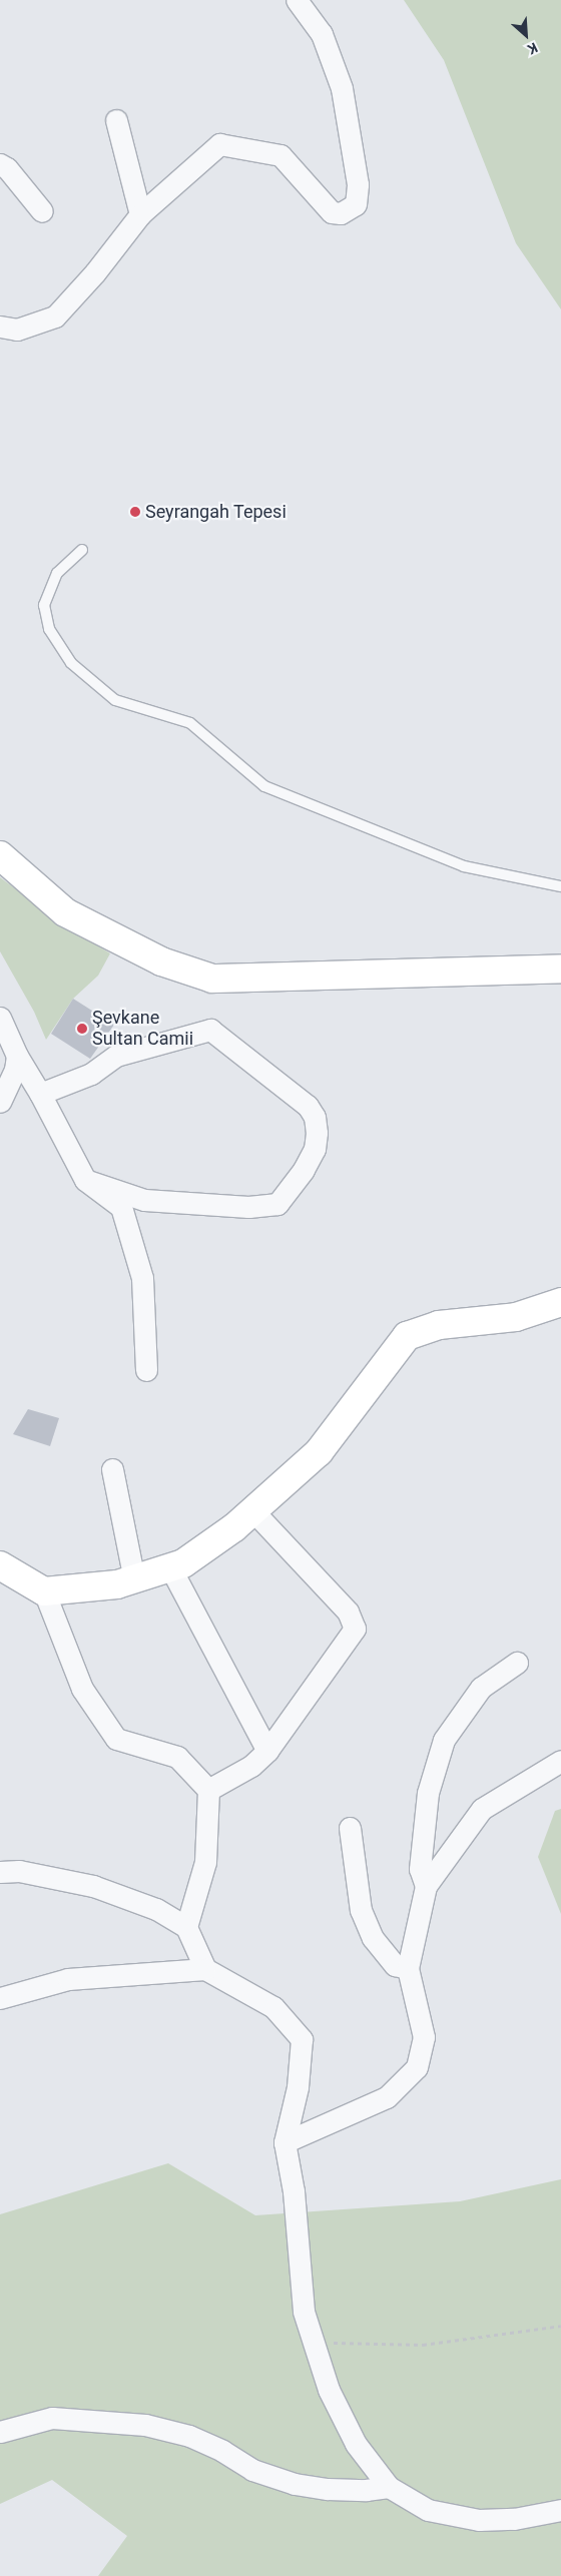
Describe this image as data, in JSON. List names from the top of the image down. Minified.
{"places":["Seyrangah Tepesi","Şevkane Sultan Camii"],"north":"bottom right"}
